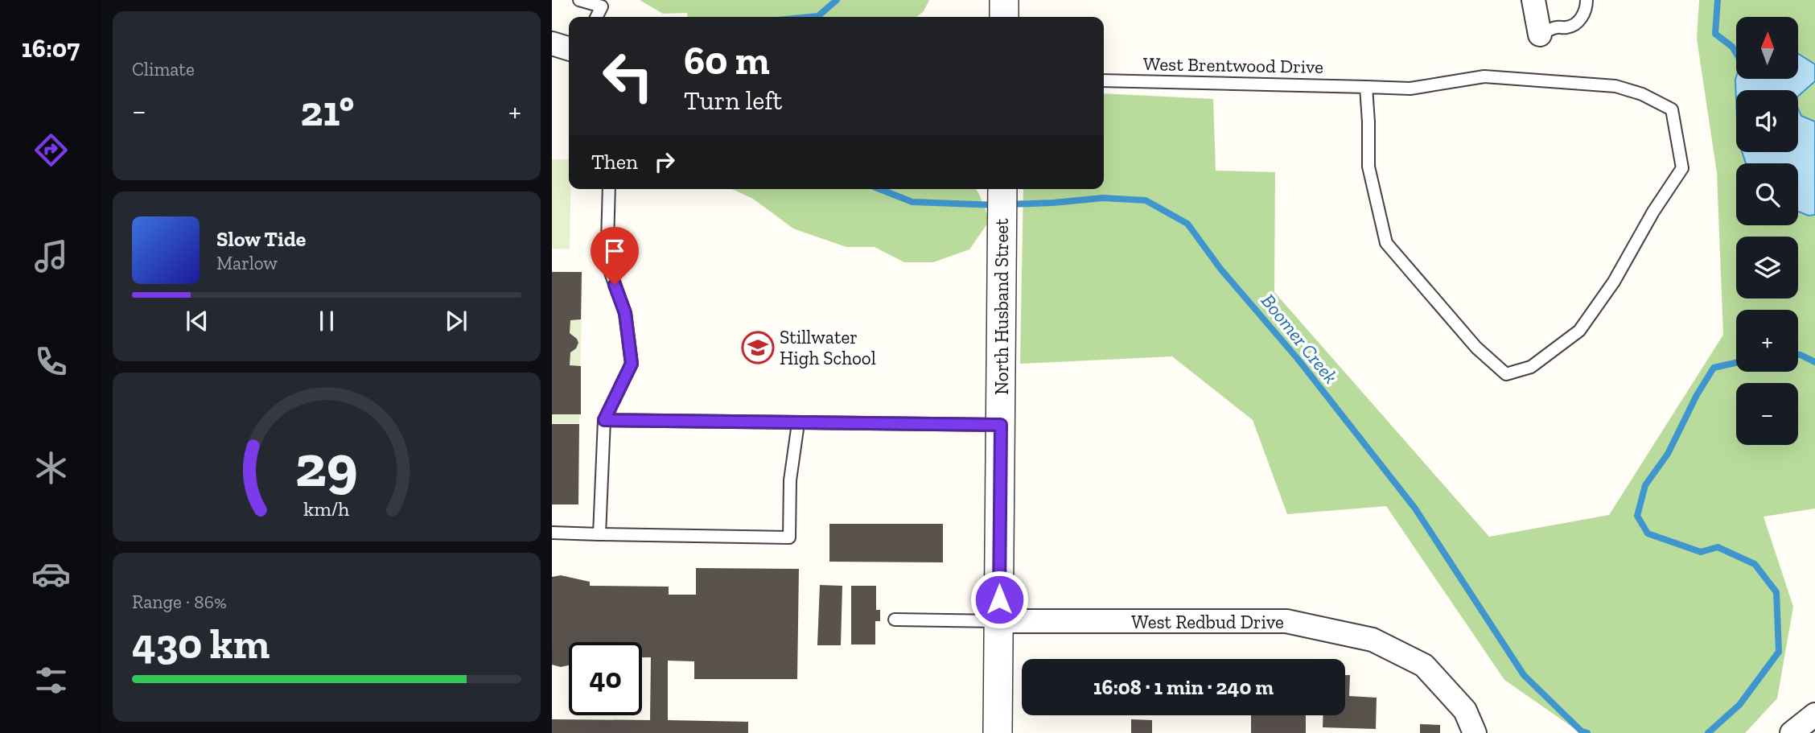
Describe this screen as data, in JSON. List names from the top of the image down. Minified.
{"streets":{"street":["North Husband Street","West Redbud Drive"],"lane":["West Brentwood Drive"]},"crossings":[["North Husband Street","West Redbud Drive"]],"water":["Boomer Creek"],"places":{"school or university":["Stillwater High School"]},"north":"top","page":{"tabs":"16:07","tile":["Climate",["Range · 86%","430 km"]],"map_buttons":["+","−"],"turn":["60 m","Turn left"],"heat":["−","21°","+"],"then":"Then","song":["Slow Tide","Marlow"],"limit":"40","trip":"16:08 · 1 min · 240 m","gauge":["29","km/h"]}}
